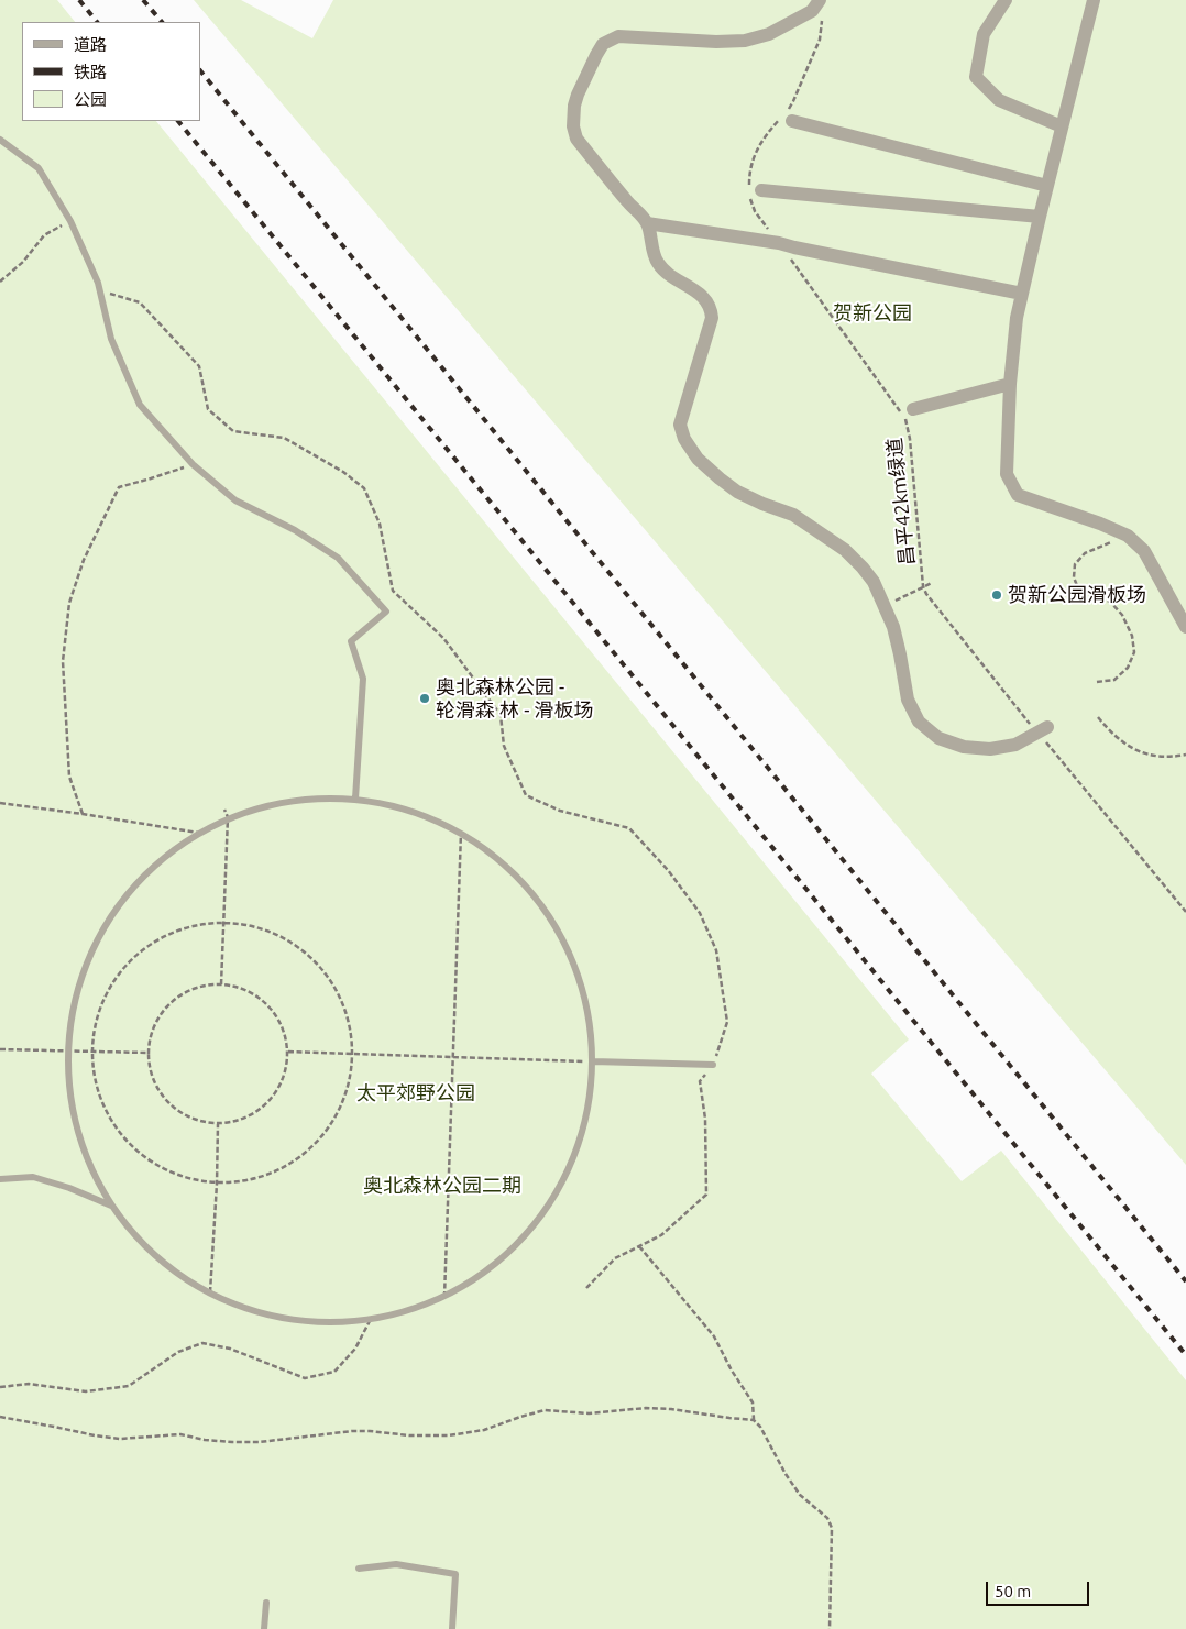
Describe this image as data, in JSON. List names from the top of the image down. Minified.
{"streets":{"path":["昌平42km绿道"]},"parks":["贺新公园","太平郊野公园","奥北森林公园二期"],"places":["贺新公园滑板场","奥北森林公园 - 轮滑森 林 - 滑板场"],"legend":["道路","铁路","公园"],"scale_bar":"50 m"}
